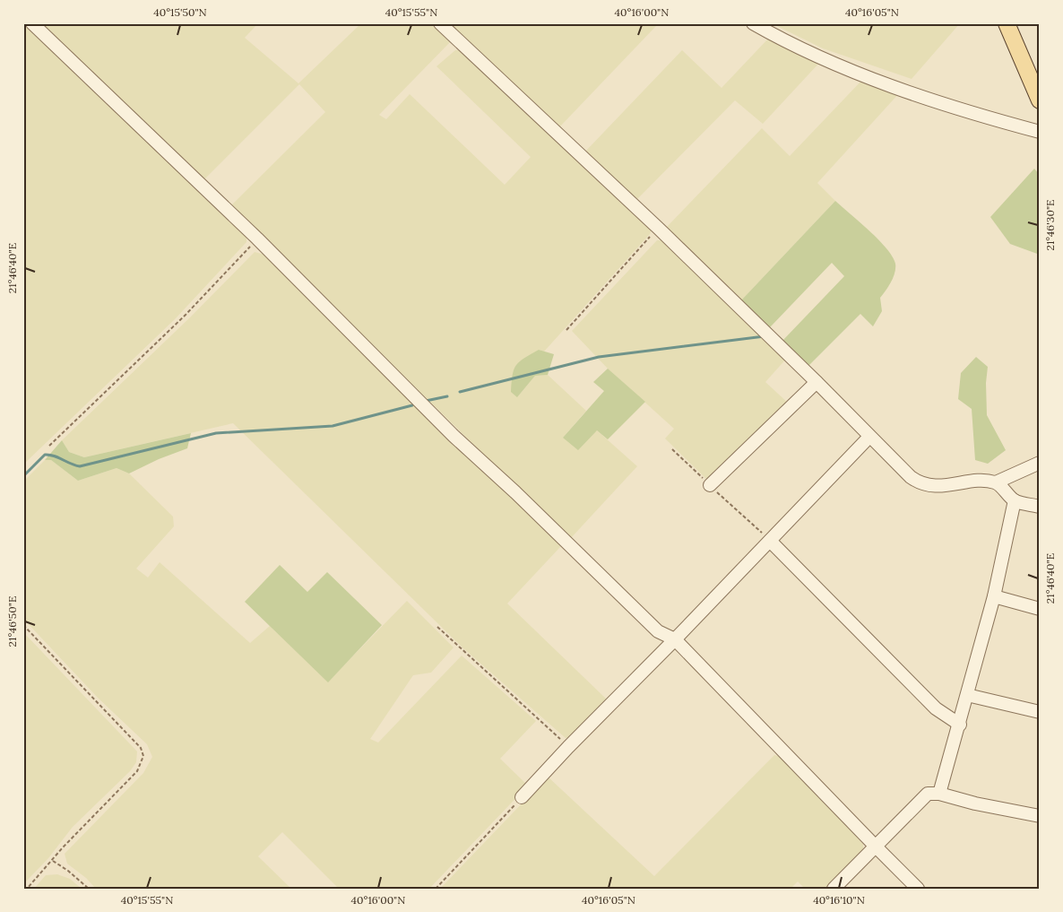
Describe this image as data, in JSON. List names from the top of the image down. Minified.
{"coordinates":["40°15'50\"N","40°15'55\"N","40°16'00\"N","40°16'05\"N","21°46'30\"E","21°46'40\"E","21°46'50\"E","40°16'10\"N"]}
